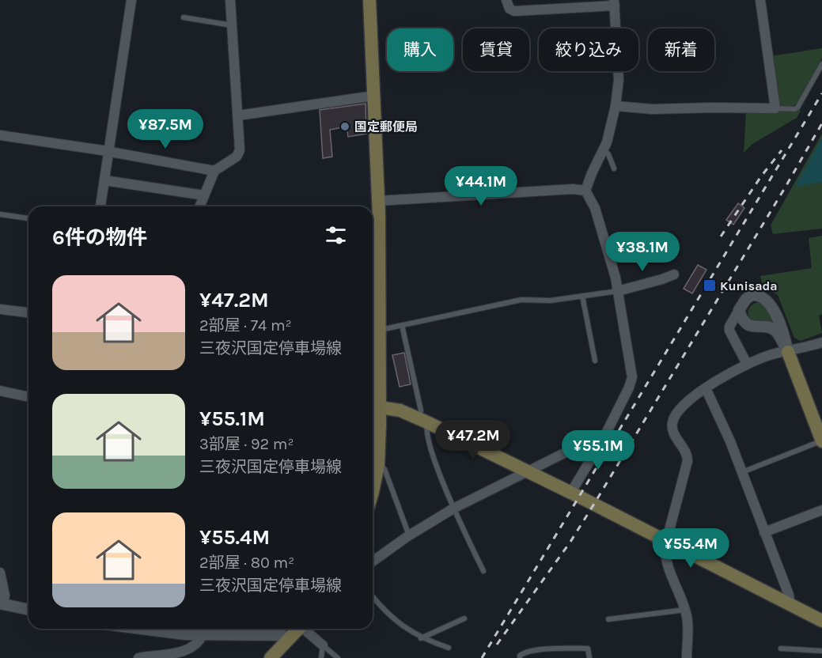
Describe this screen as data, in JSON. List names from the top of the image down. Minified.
{"places":{"other":["国定郵便局"],"transit":["Kunisada"]},"page":{"chip":["購入","賃貸","絞り込み","新着"],"price":["¥87.5M","¥44.1M","¥38.1M","¥47.2M","¥55.1M","¥55.4M"],"heading":"6件の物件","list":[{"name":"¥47.2M","note":"2部屋 · 74 m² · 三夜沢国定停車場線"},{"name":"¥55.1M","note":"3部屋 · 92 m² · 三夜沢国定停車場線"},{"name":"¥55.4M","note":"2部屋 · 80 m² · 三夜沢国定停車場線"}]}}
